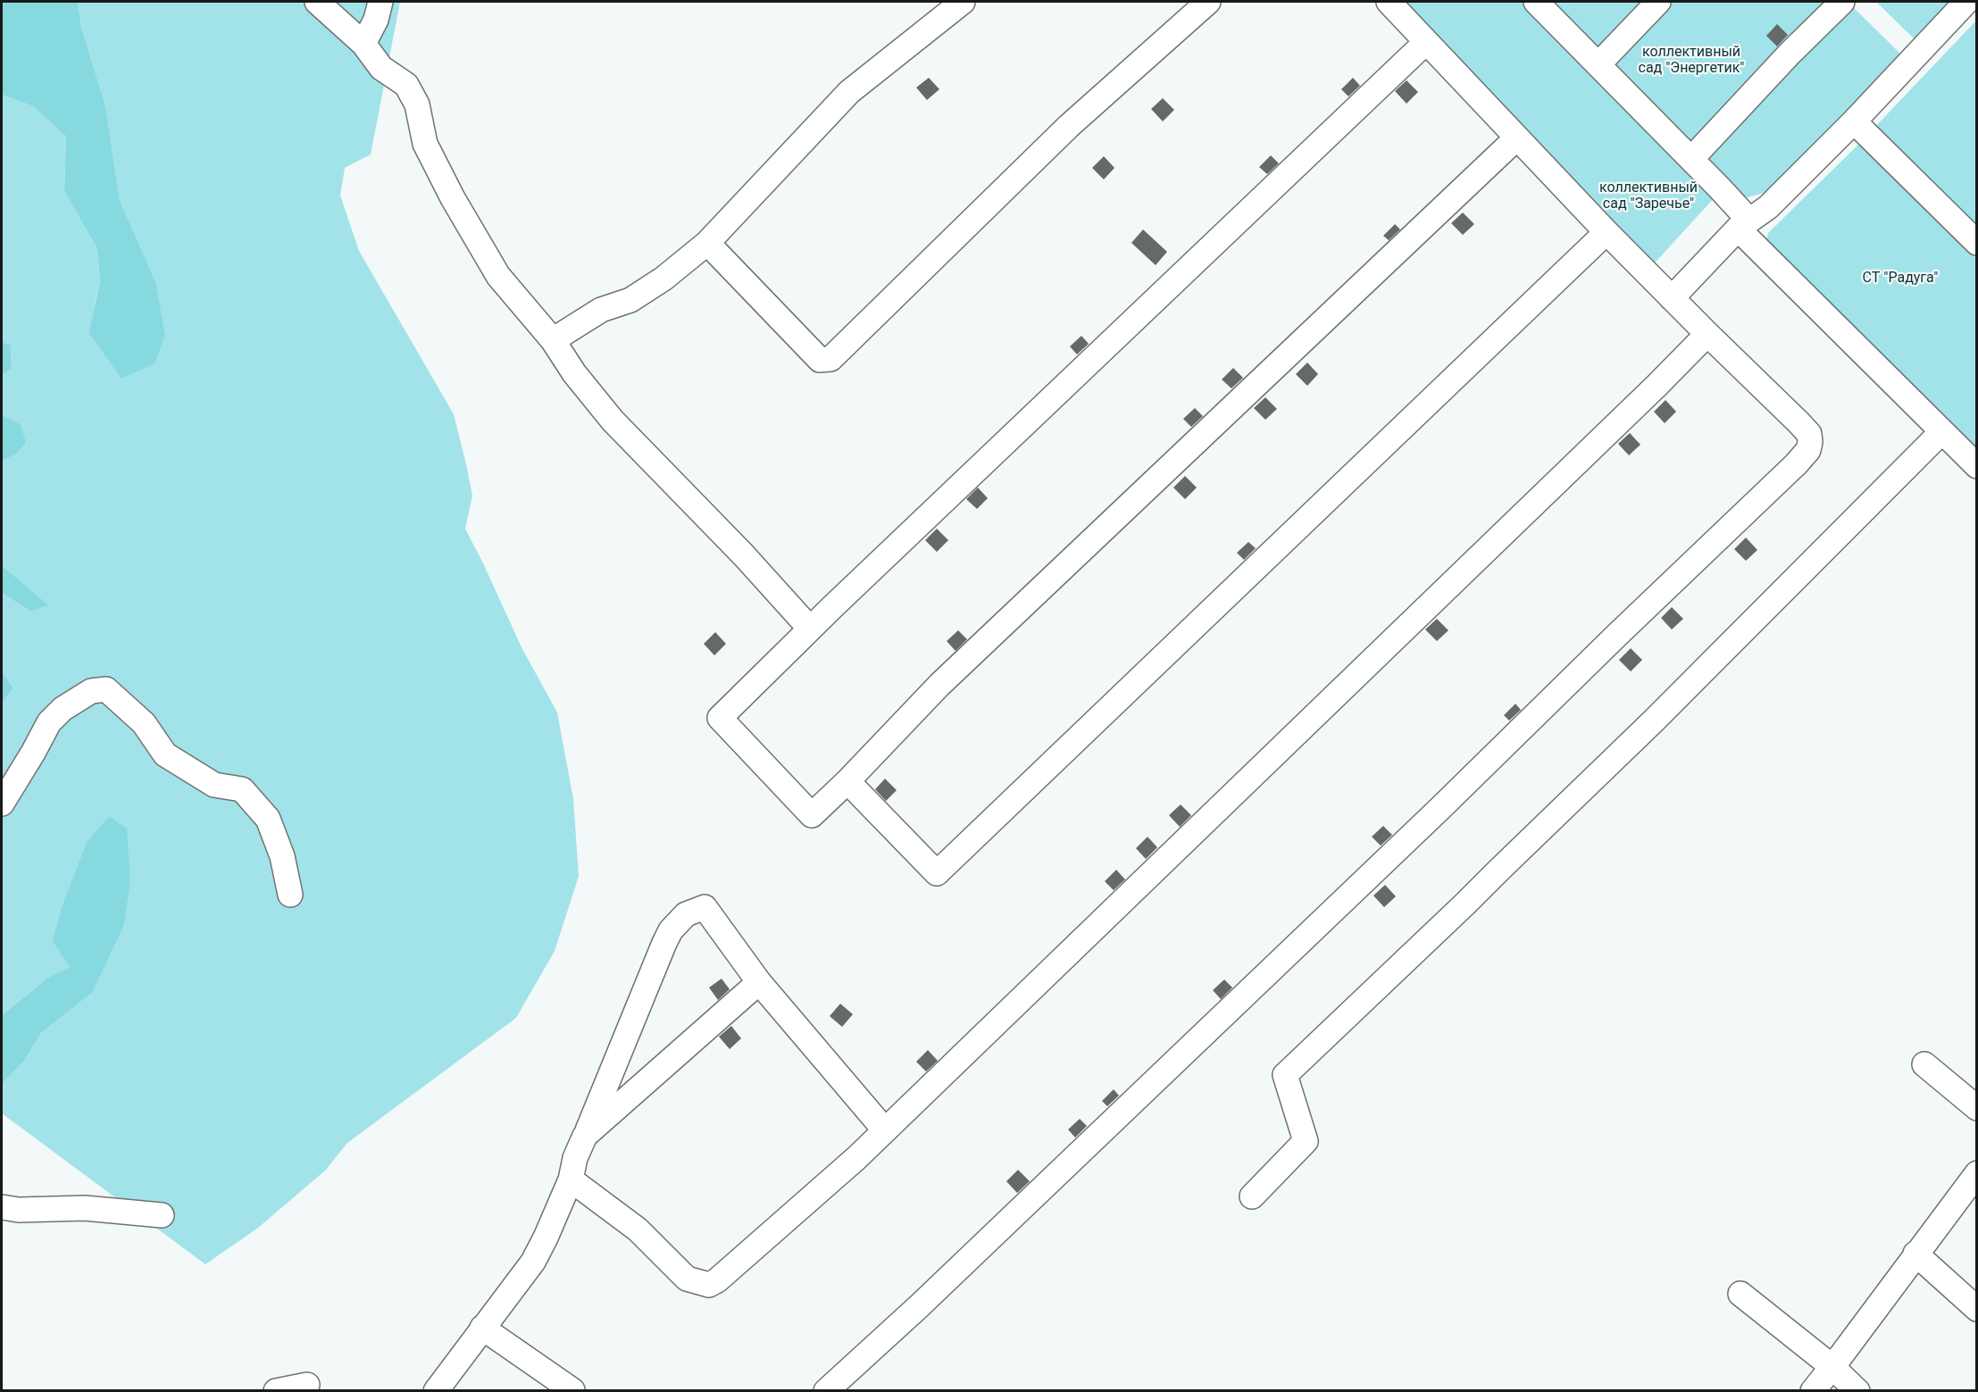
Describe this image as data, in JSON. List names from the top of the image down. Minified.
{"parks":["коллективный сад \"Энергетик\"","коллективный сад \"Заречье\"","СТ \"Радуга\""]}
